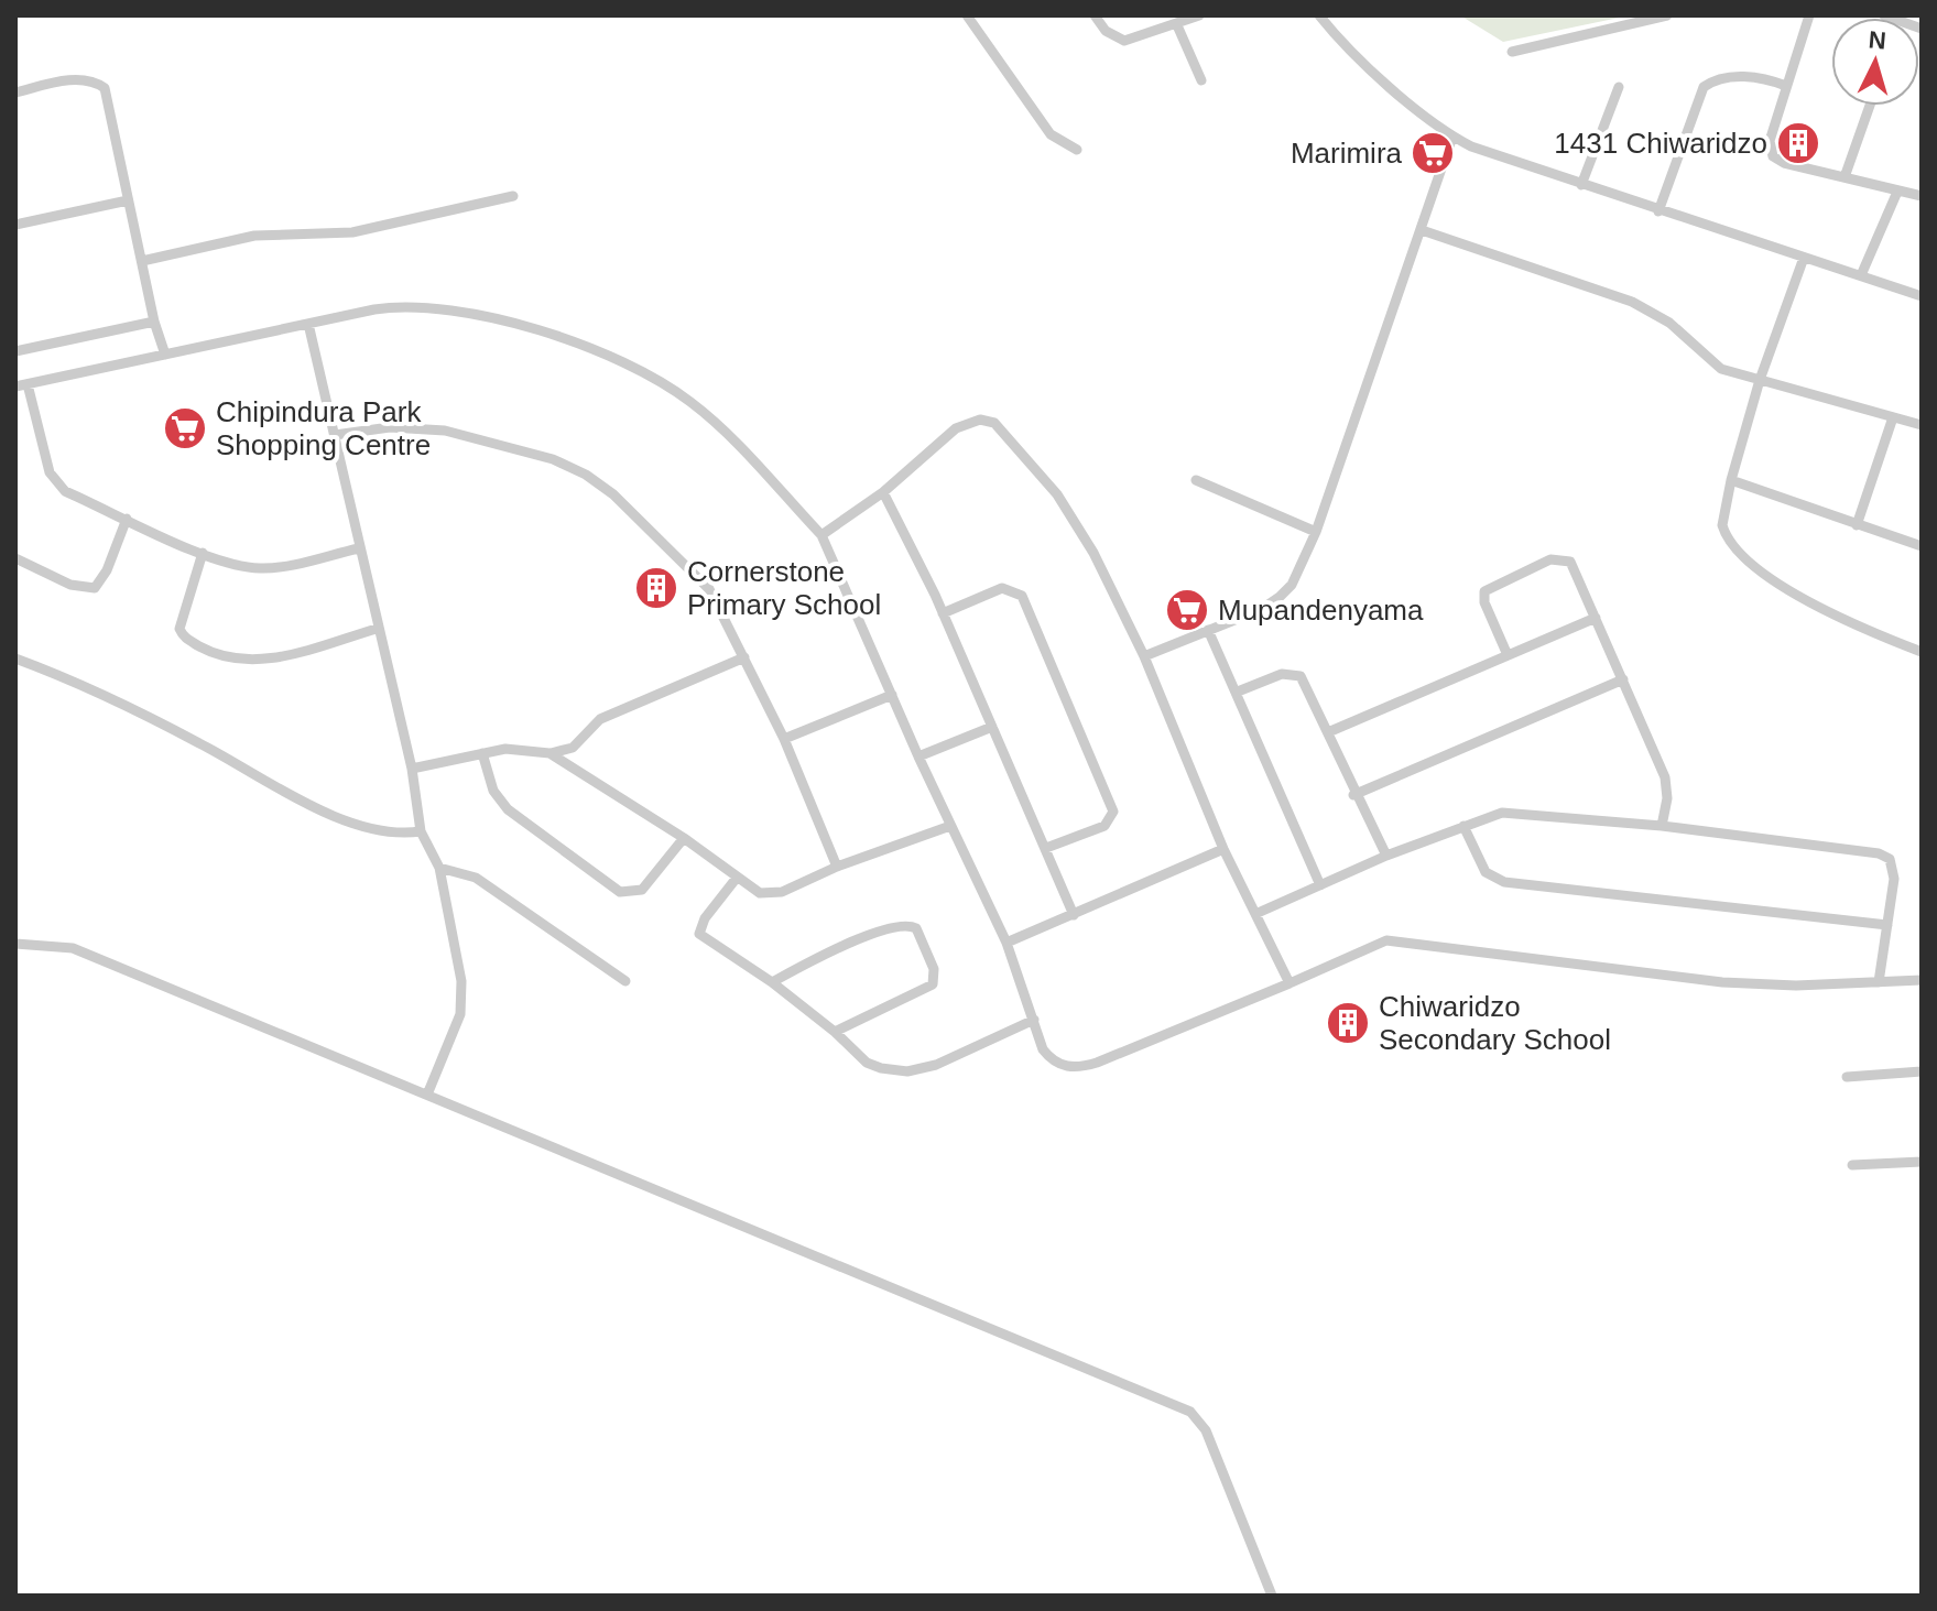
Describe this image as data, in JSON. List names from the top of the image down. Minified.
{"places":{"building":["1431 Chiwaridzo","Cornerstone Primary School","Chiwaridzo Secondary School"],"supermarket":["Marimira","Chipindura Park Shopping Centre","Mupandenyama"]},"north":"top"}
